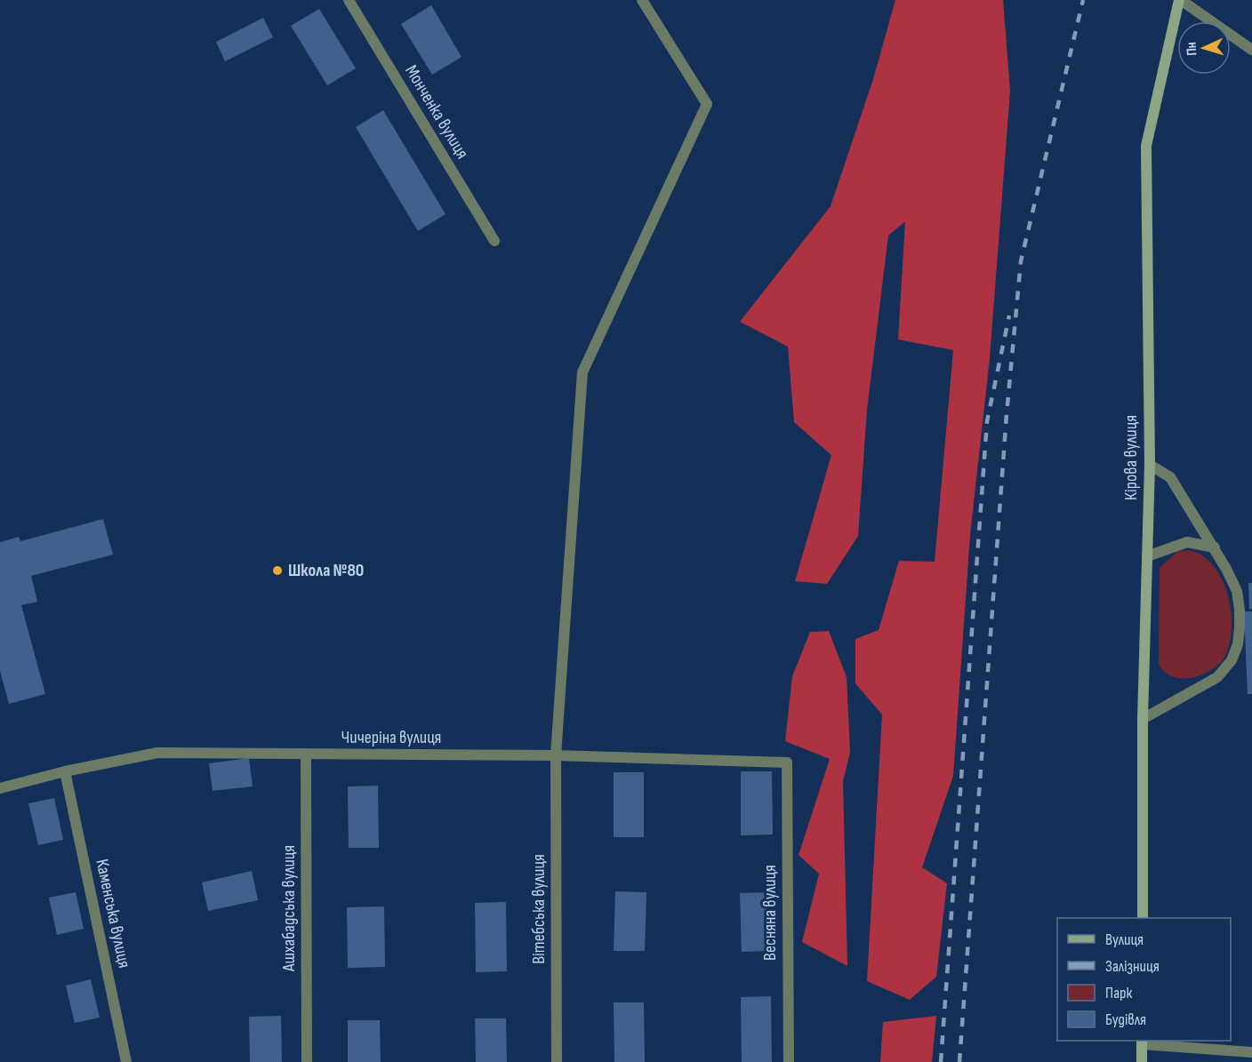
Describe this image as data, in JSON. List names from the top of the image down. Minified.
{"streets":{"main road":["Кірова вулиця"],"street":["Монченка вулиця","Чичеріна вулиця","Ашхабадська вулиця","Вітебська вулиця","Весняна вулиця","Каменська вулиця"]},"crossings":[["Чичеріна вулиця","Ашхабадська вулиця"],["Чичеріна вулиця","Вітебська вулиця"],["Чичеріна вулиця","Весняна вулиця"],["Чичеріна вулиця","Каменська вулиця"]],"places":["Школа №80"],"legend":["Вулиця","Залізниця","Парк","Будівля"],"north":"left"}
